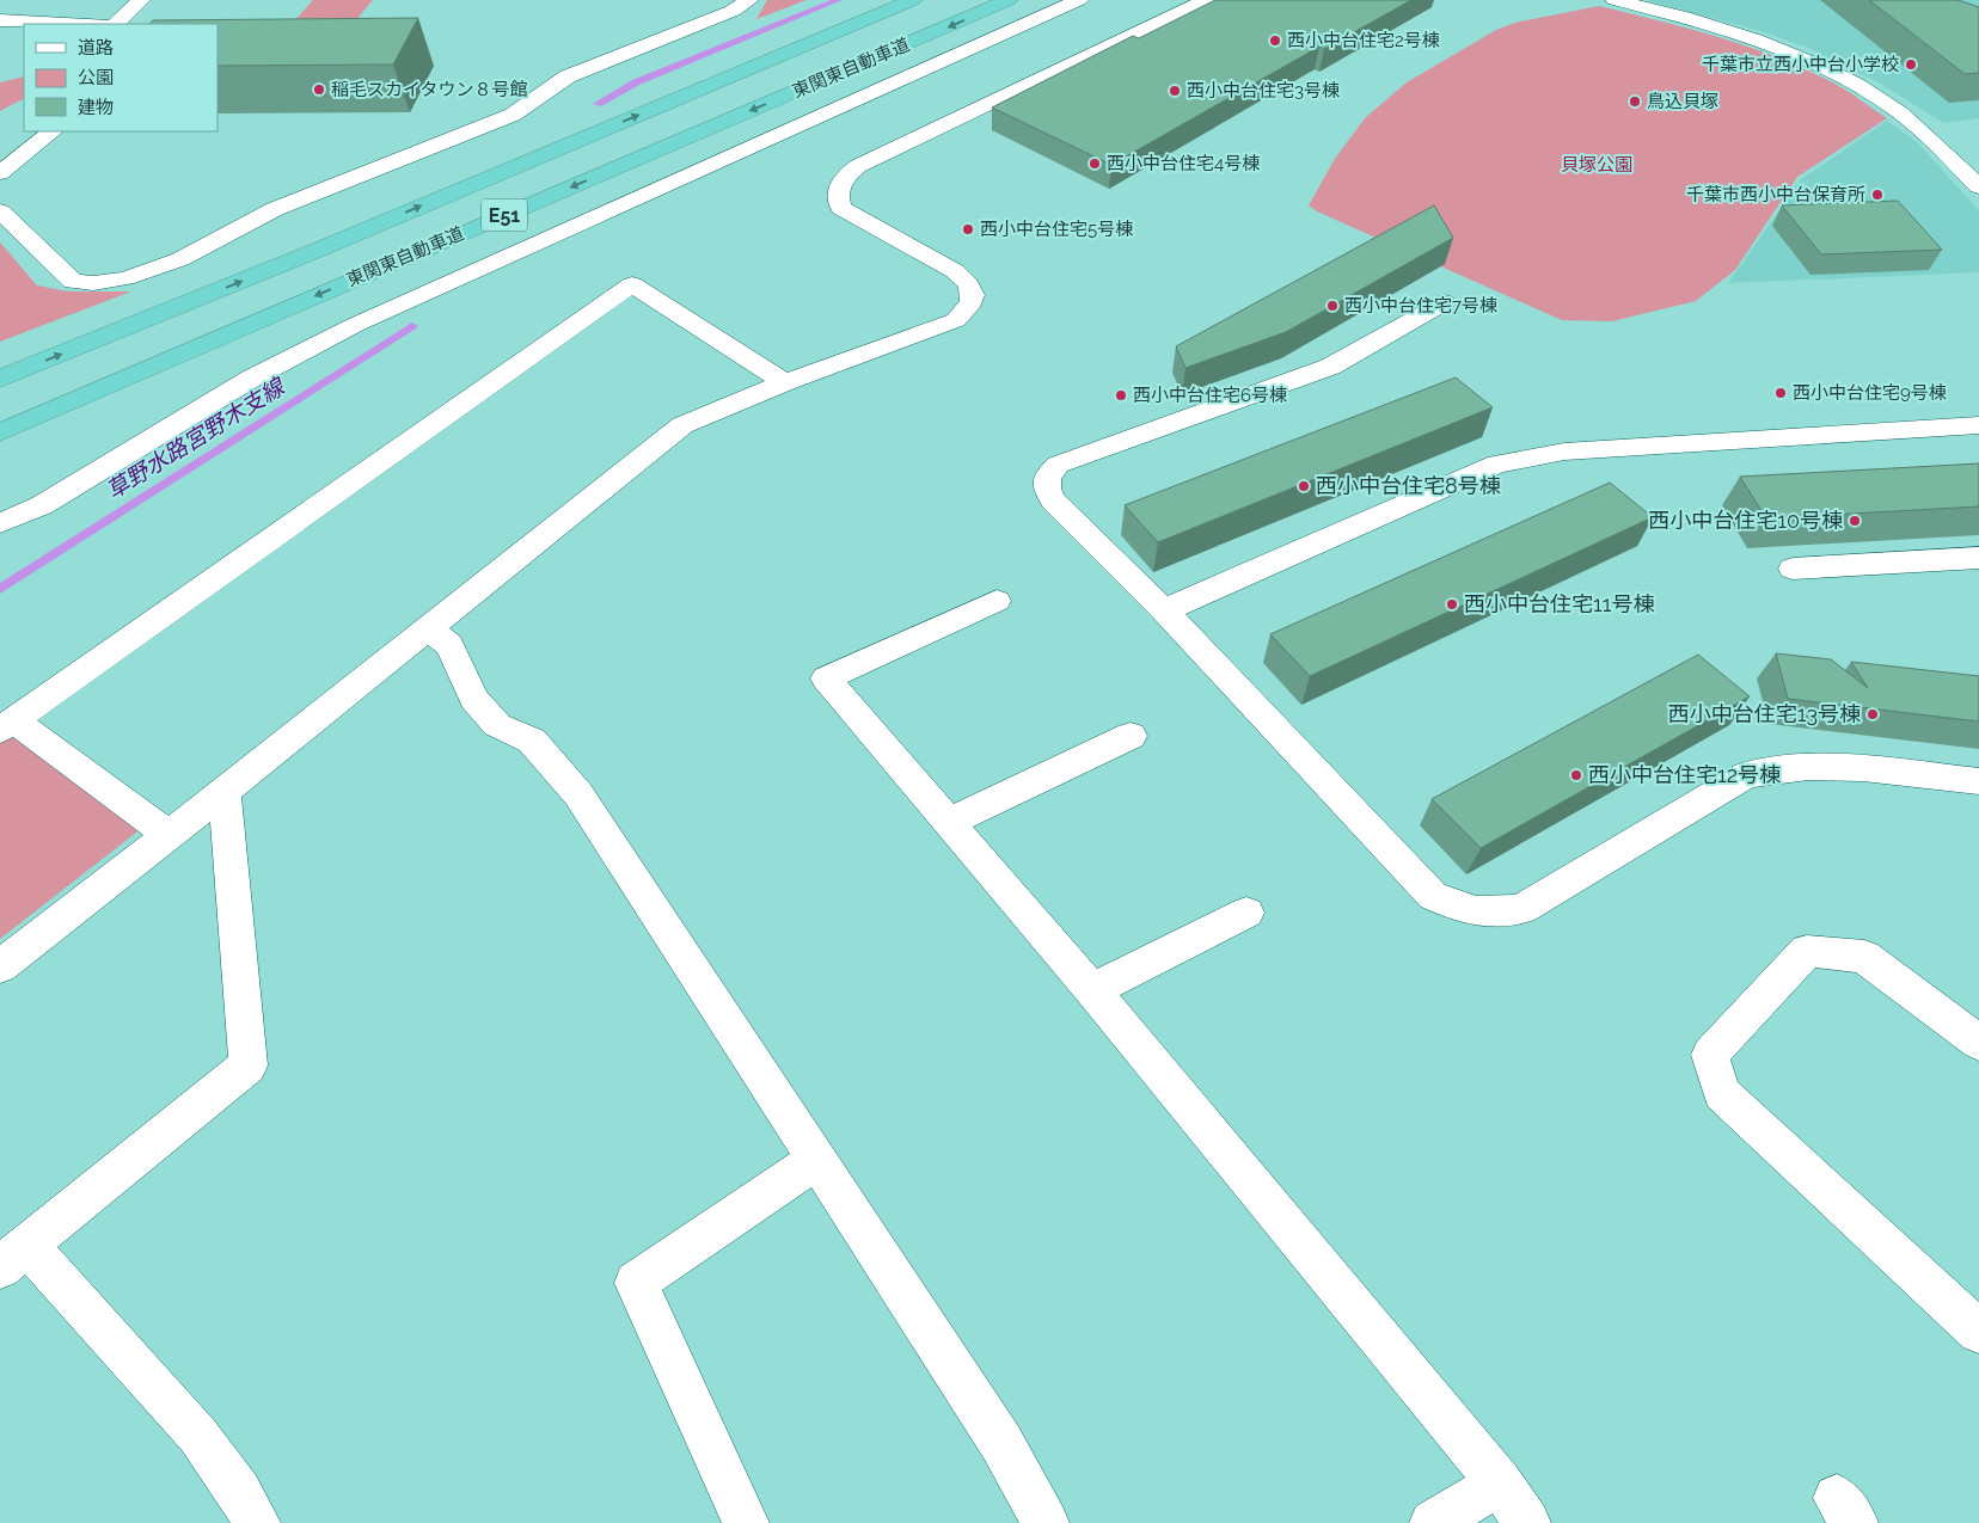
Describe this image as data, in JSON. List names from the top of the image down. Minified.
{"streets":{"highway":["東関東自動車道","E51"]},"water":["草野水路宮野木支線"],"parks":["貝塚公園"],"places":["西小中台住宅2号棟","千葉市立西小中台小学校","稲毛スカイタウン８号館","西小中台住宅3号棟","鳥込貝塚","西小中台住宅4号棟","千葉市西小中台保育所","西小中台住宅5号棟","西小中台住宅7号棟","西小中台住宅9号棟","西小中台住宅6号棟","西小中台住宅8号棟","西小中台住宅10号棟","西小中台住宅11号棟","西小中台住宅13号棟","西小中台住宅12号棟"],"legend":["道路","公園","建物"]}
